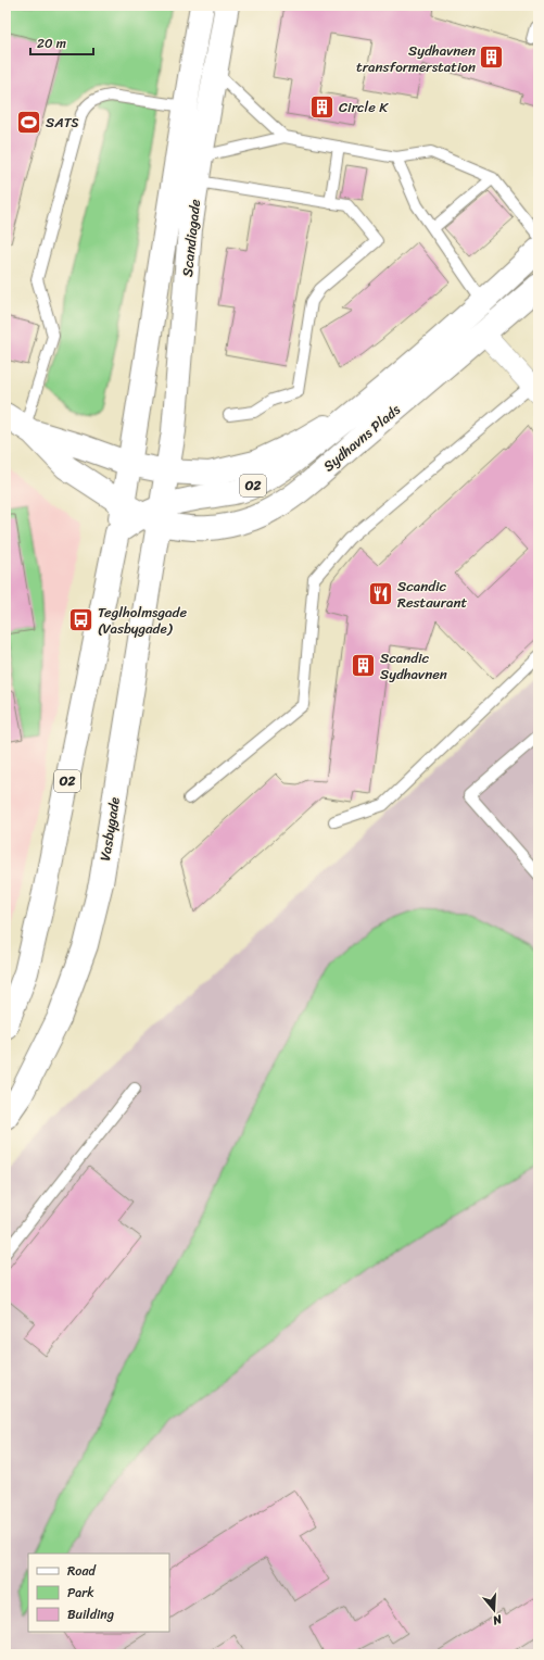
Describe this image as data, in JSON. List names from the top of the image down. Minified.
{"streets":{"main road":["Scandiagade","Sydhavns Plads","O2","Vasbygade"]},"crossings":[["Scandiagade","Sydhavns Plads"],["Scandiagade","O2"],["Scandiagade","Vasbygade"],["Sydhavns Plads","O2"],["Sydhavns Plads","Vasbygade"],["O2","Vasbygade"]],"places":{"building":["Sydhavnen transformerstation","Circle K","Scandic Sydhavnen"],"sports":["SATS"],"restaurant":["Scandic Restaurant"],"bus stop":["Teglholmsgade (Vasbygade)"]},"legend":["Road","Park","Building"],"scale_bar":"20 m","north":"bottom"}
